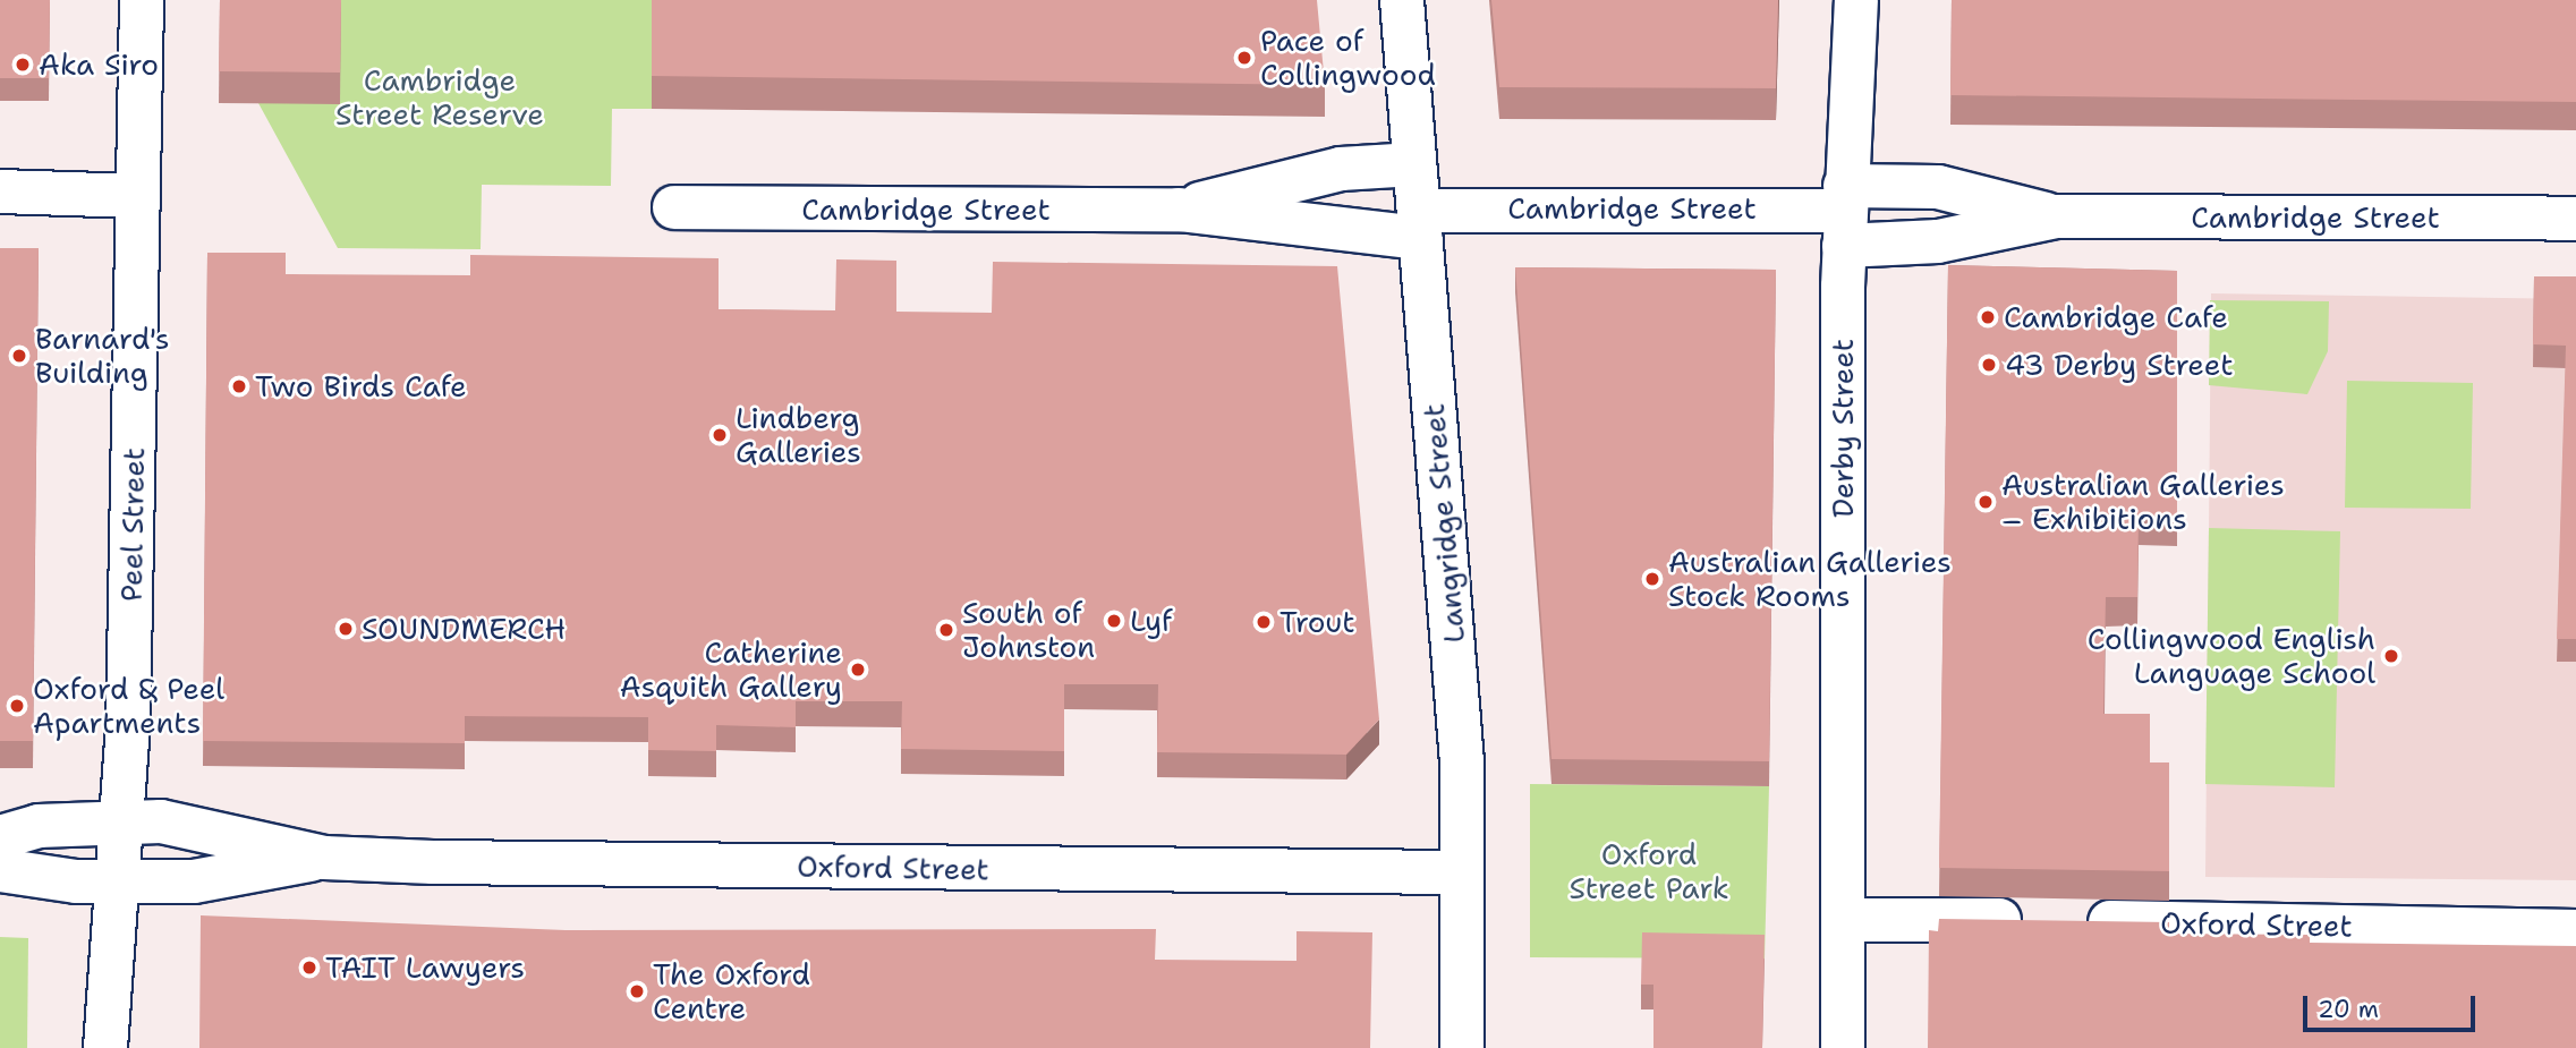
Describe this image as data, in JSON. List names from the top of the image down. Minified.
{"streets":{"street":["Cambridge Street","Derby Street","Langridge Street","Peel Street","Oxford Street"]},"crossings":[["Cambridge Street","Derby Street"],["Cambridge Street","Langridge Street"],["Derby Street","Oxford Street"],["Langridge Street","Oxford Street"],["Peel Street","Oxford Street"]],"parks":["Cambridge Street Reserve","Oxford Street Park"],"places":["Pace of Collingwood","Aka Siro","Cambridge Cafe","Barnard's Building","43 Derby Street","Two Birds Cafe","Lindberg Galleries","Australian Galleries – Exhibitions","Australian Galleries Stock Rooms","Lyf","Trout","SOUNDMERCH","South of Johnston","Collingwood English Language School","Catherine Asquith Gallery","Oxford & Peel Apartments","TAIT Lawyers","The Oxford Centre"],"scale_bar":"20 m"}
